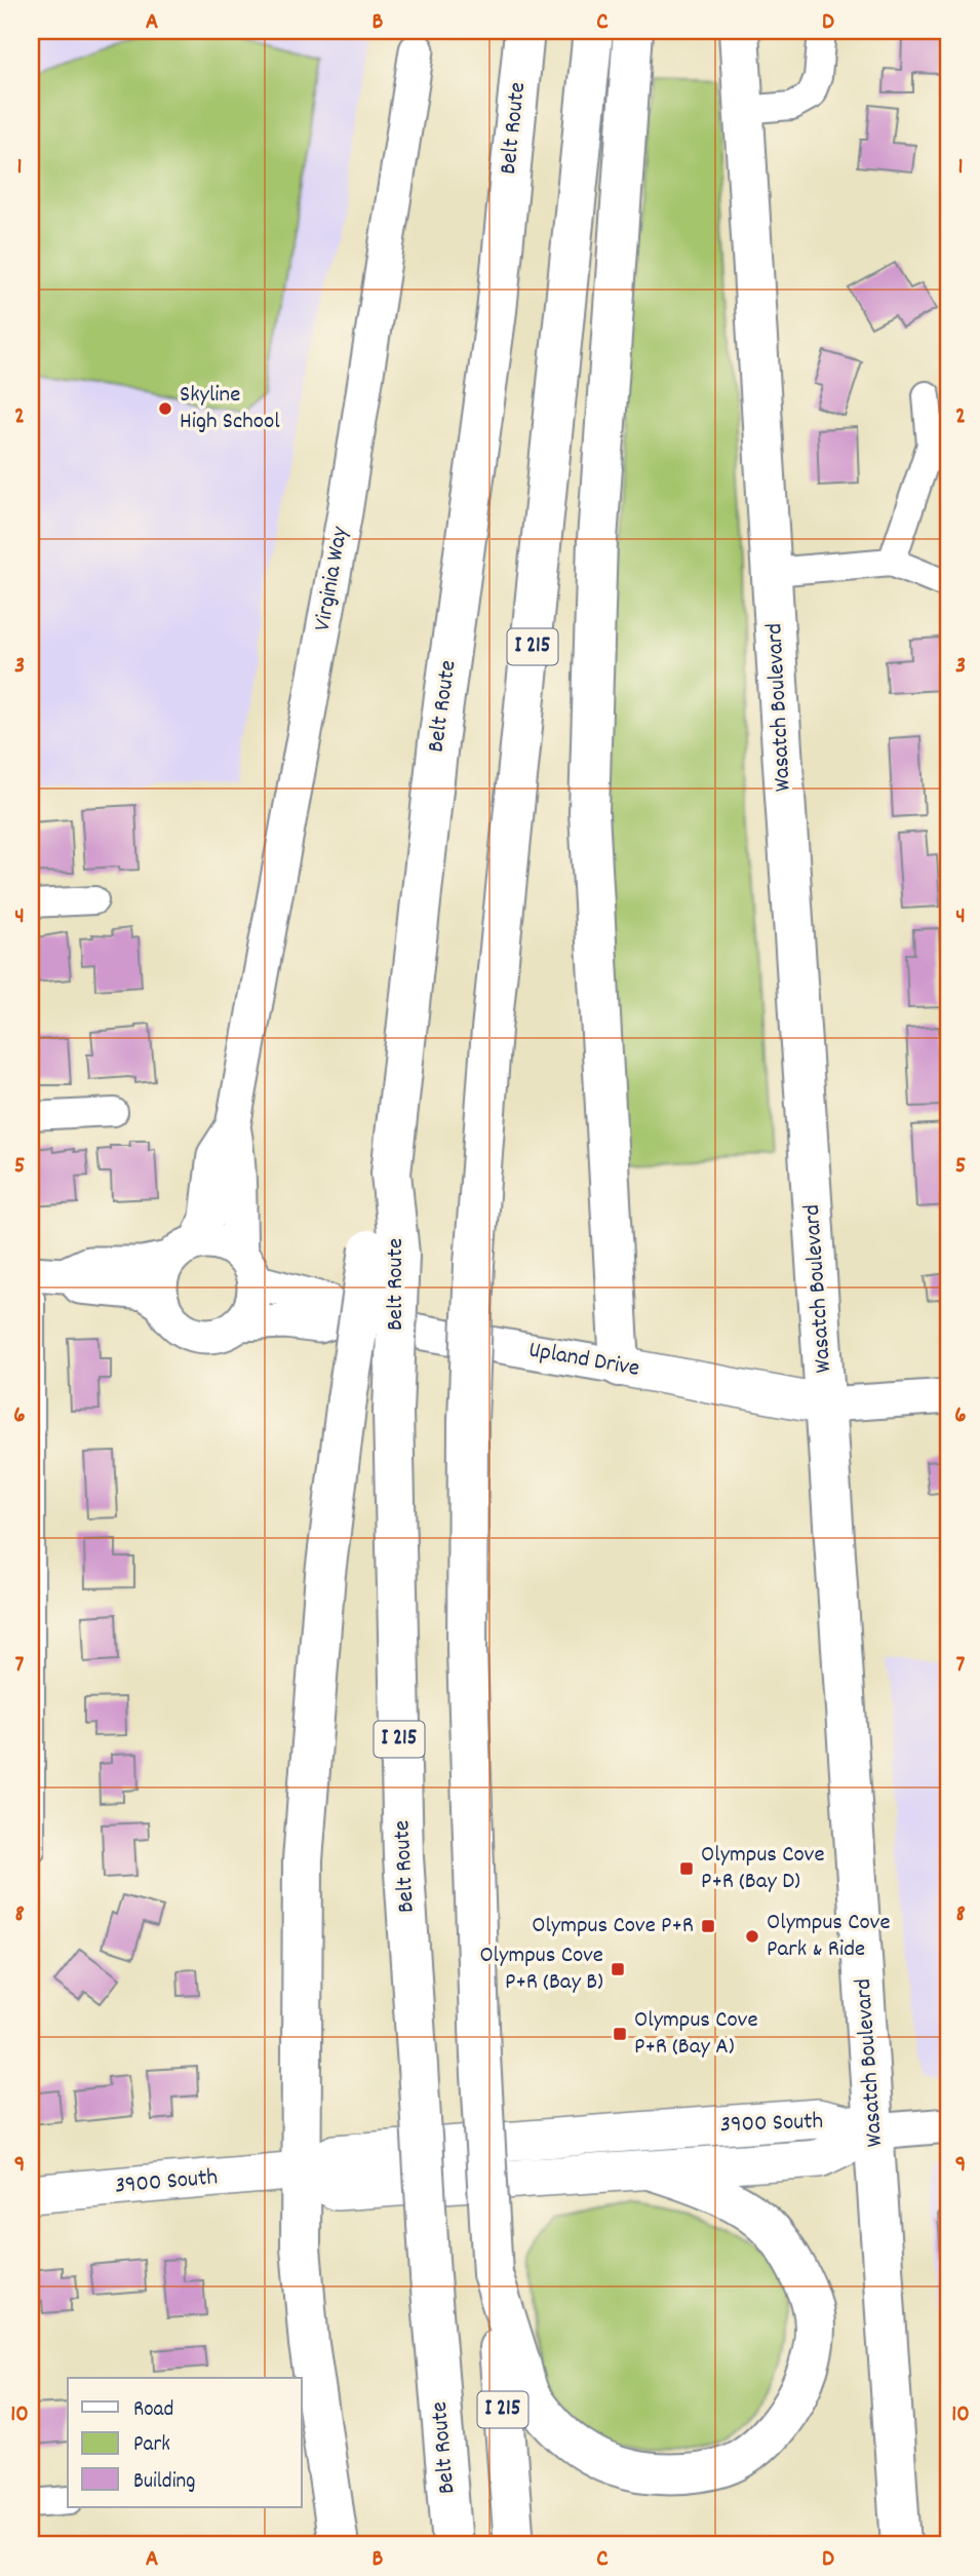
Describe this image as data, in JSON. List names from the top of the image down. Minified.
{"streets":{"main road":["Belt Route","I 215","Wasatch Boulevard","Upland Drive","3900 South"],"street":["Virginia Way"]},"crossings":[["Virginia Way","Upland Drive"],["Wasatch Boulevard","Upland Drive"],["Wasatch Boulevard","3900 South"]],"places":{"other":["Skyline High School","Olympus Cove Park & Ride"],"transit":["Olympus Cove P+R (Bay D)","Olympus Cove P+R","Olympus Cove P+R (Bay B)","Olympus Cove P+R (Bay A)"]},"legend":["Road","Park","Building"],"grid":{"columns":["A","B","C","D"],"rows":["1","2","3","4","5","6","7","8","9","10"]}}
